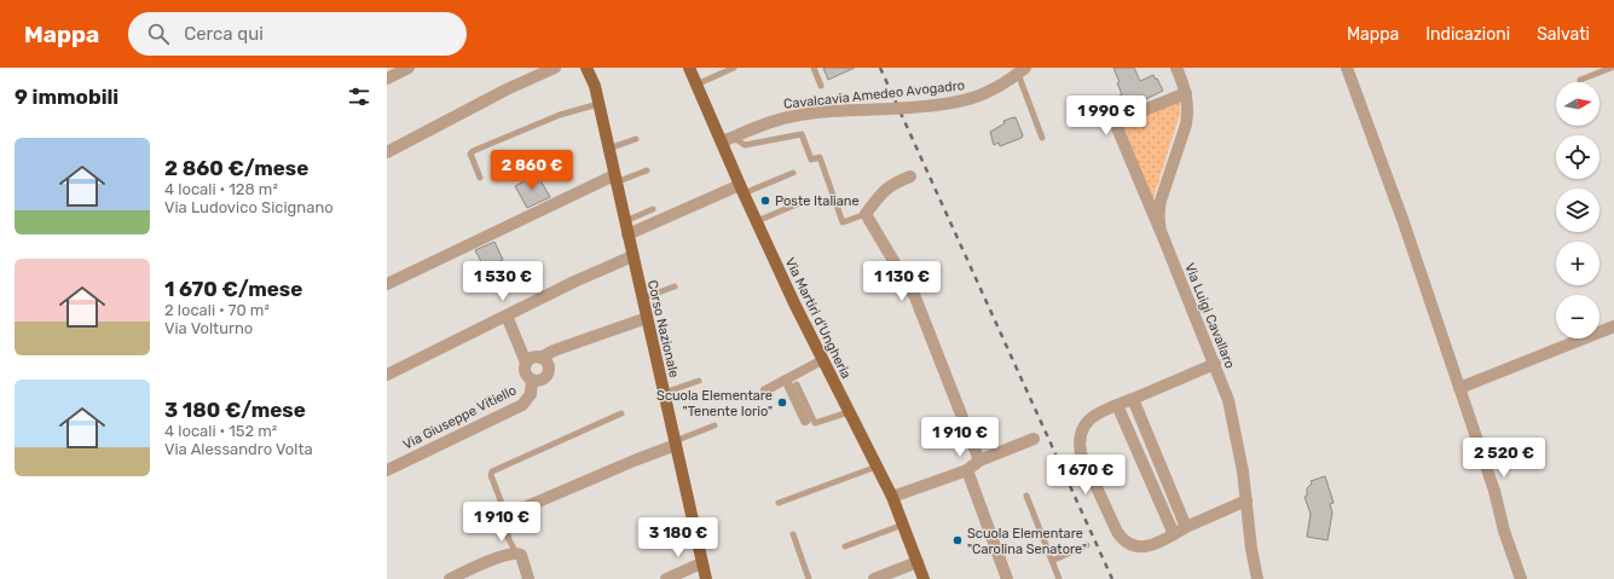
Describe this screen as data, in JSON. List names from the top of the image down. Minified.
{"streets":{"main road":["Via Martiri d'Ungheria","Corso Nazionale"],"street":["Cavalcavia Amedeo Avogadro","Via Luigi Cavallaro","Via Giuseppe Vitiello"]},"crossings":[["Cavalcavia Amedeo Avogadro","Via Martiri d'Ungheria"]],"places":["Poste Italiane","Scuola Elementare \"Tenente Iorio\"","Scuola Elementare \"Carolina Senatore\""],"north":"right","page":{"header":"Mappa","search":"Cerca qui","nav":["Mappa","Indicazioni","Salvati"],"heading":"9 immobili","map_buttons":["+","−"],"price":["1 990 €","2 860 €","1 530 €","1 130 €","1 910 €","2 520 €","1 670 €","1 910 €","3 180 €"],"list":[{"name":"2 860 €/mese","note":"4 locali · 128 m² · Via Ludovico Sicignano"},{"name":"1 670 €/mese","note":"2 locali · 70 m² · Via Volturno"},{"name":"3 180 €/mese","note":"4 locali · 152 m² · Via Alessandro Volta"}]}}
